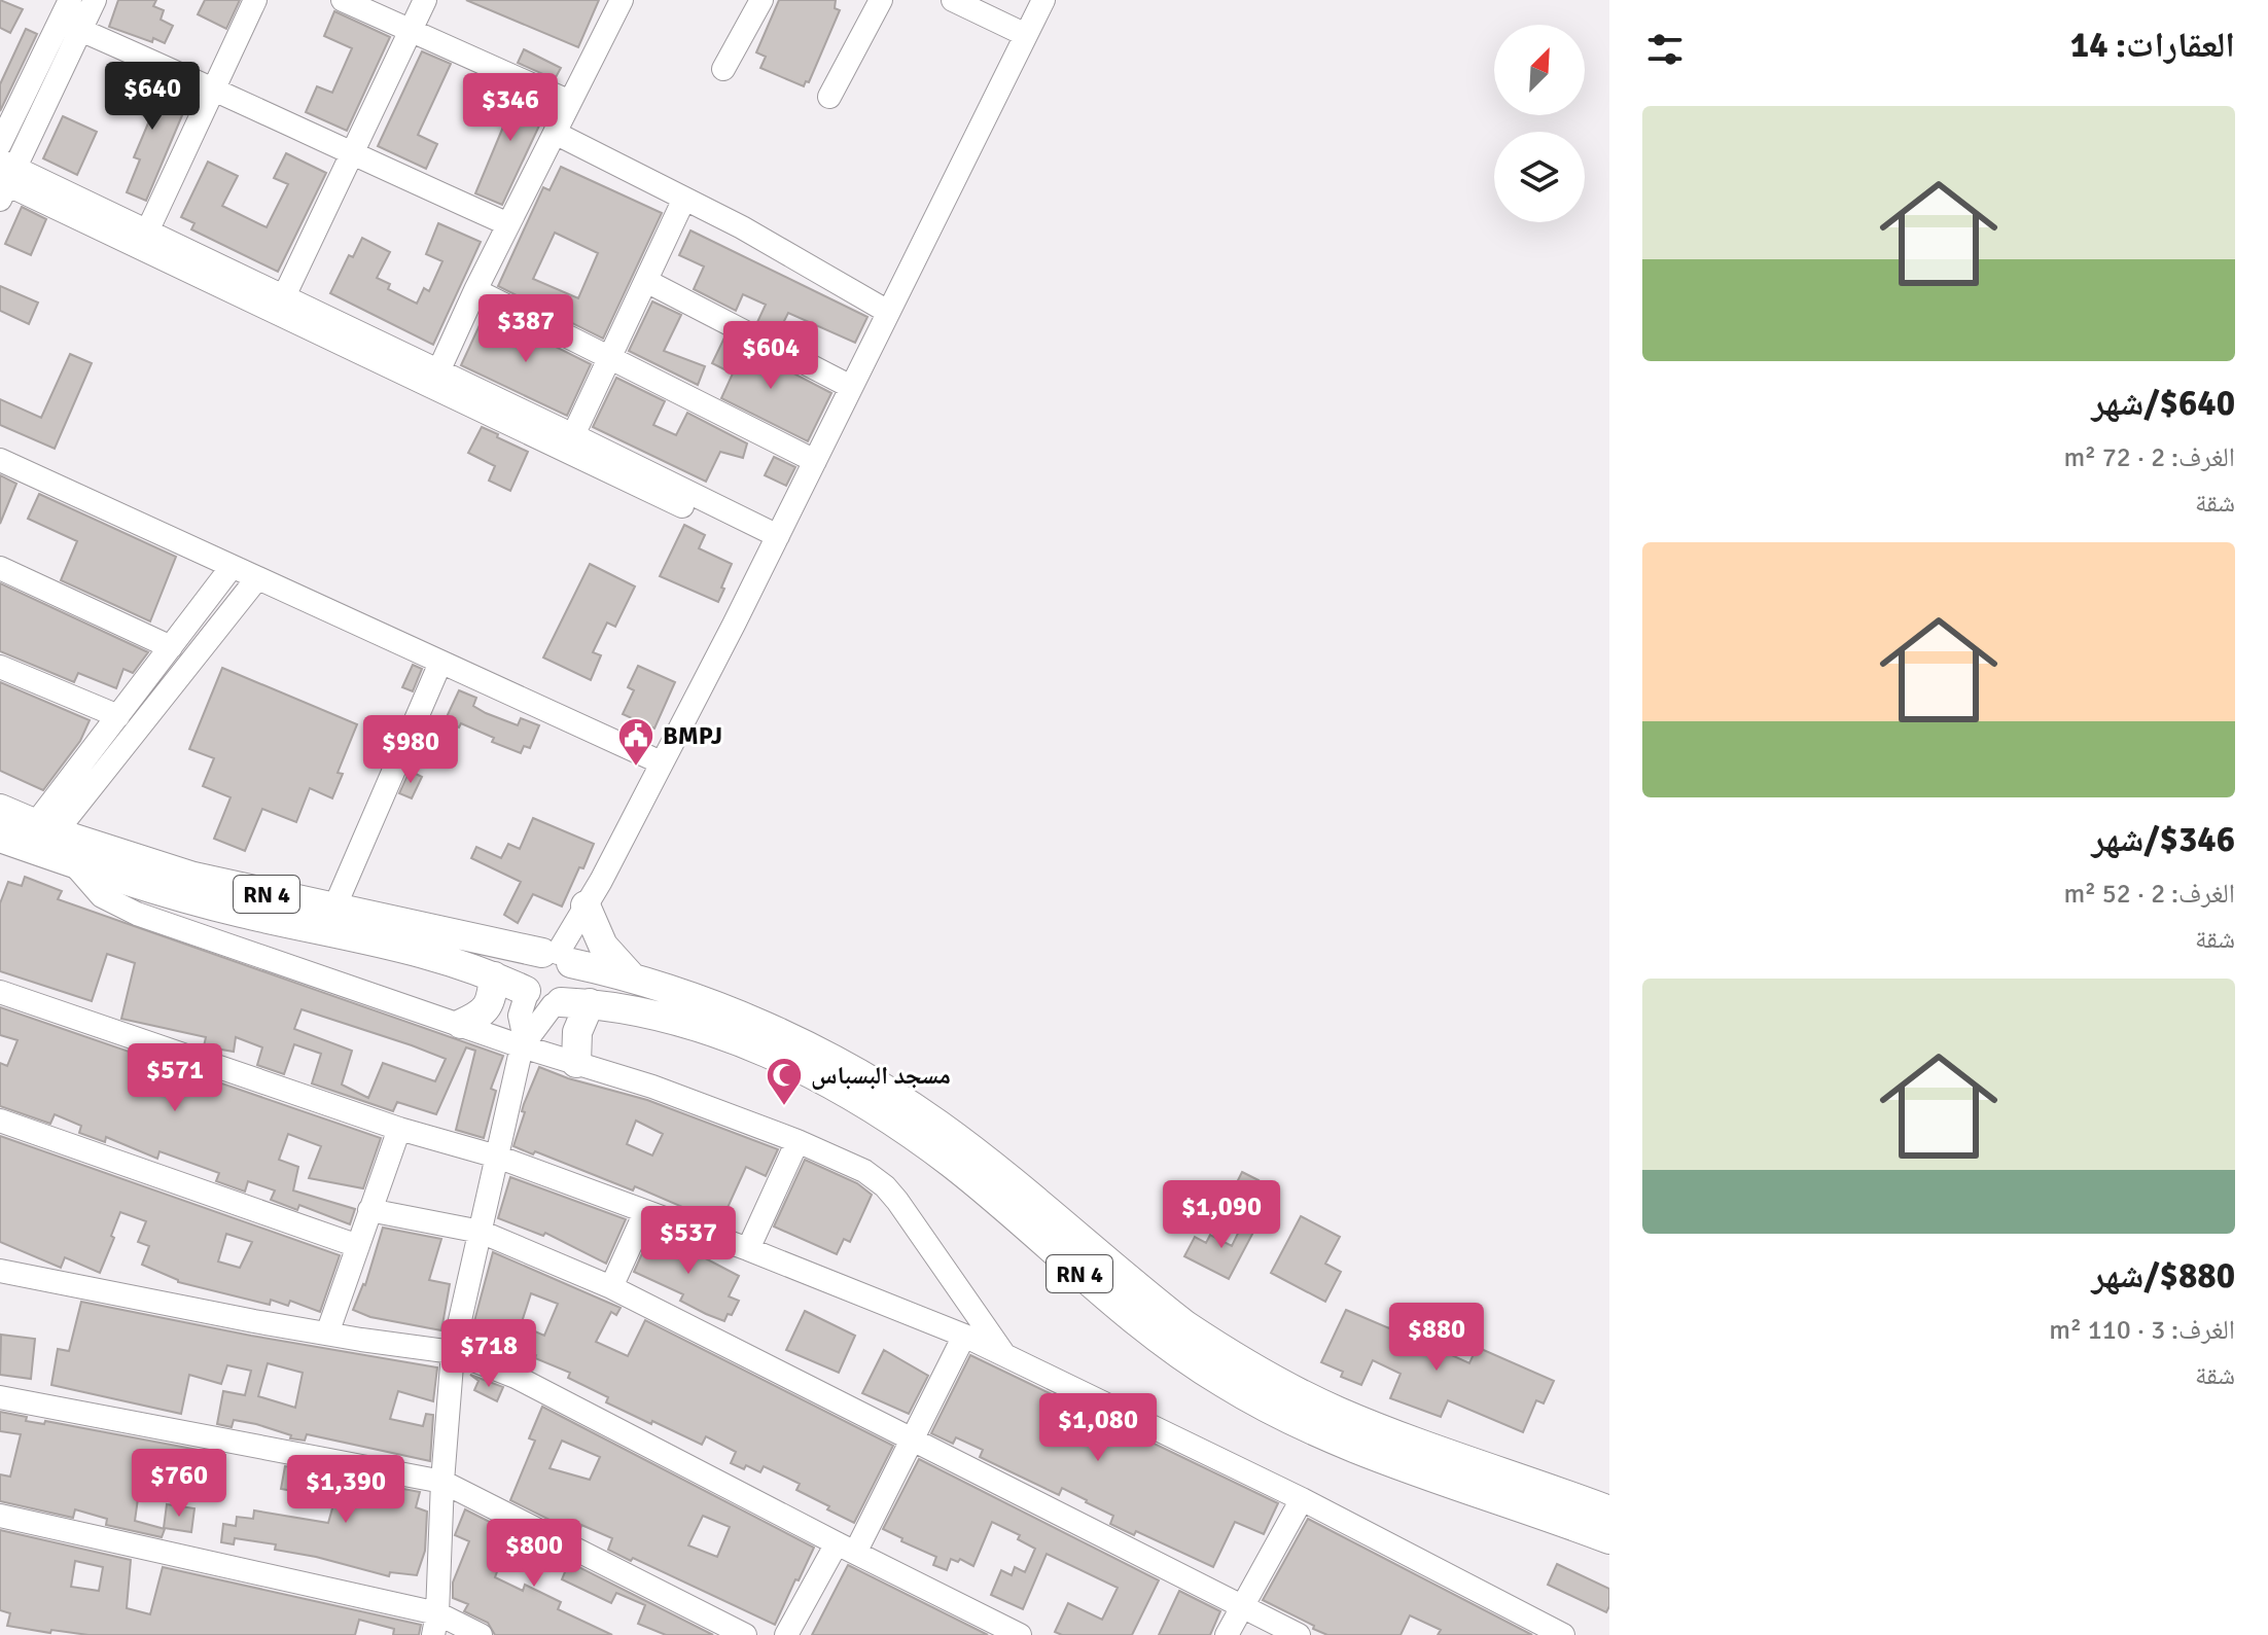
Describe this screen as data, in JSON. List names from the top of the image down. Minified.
{"streets":{"main road":["RN 4"]},"places":{"public building":["BMPJ"],"mosque":["مسجد البسباس"]},"north":"top right","page":{"heading":"العقارات: 14","price":["$640","$346","$387","$604","$980","$571","$1,090","$537","$880","$718","$1,080","$760","$1,390","$800"],"list":[{"name":"$640/شهر","note":"الغرف: 2 · 72 m² · شقة"},{"name":"$346/شهر","note":"الغرف: 2 · 52 m² · شقة"},{"name":"$880/شهر","note":"الغرف: 3 · 110 m² · شقة"}]}}
